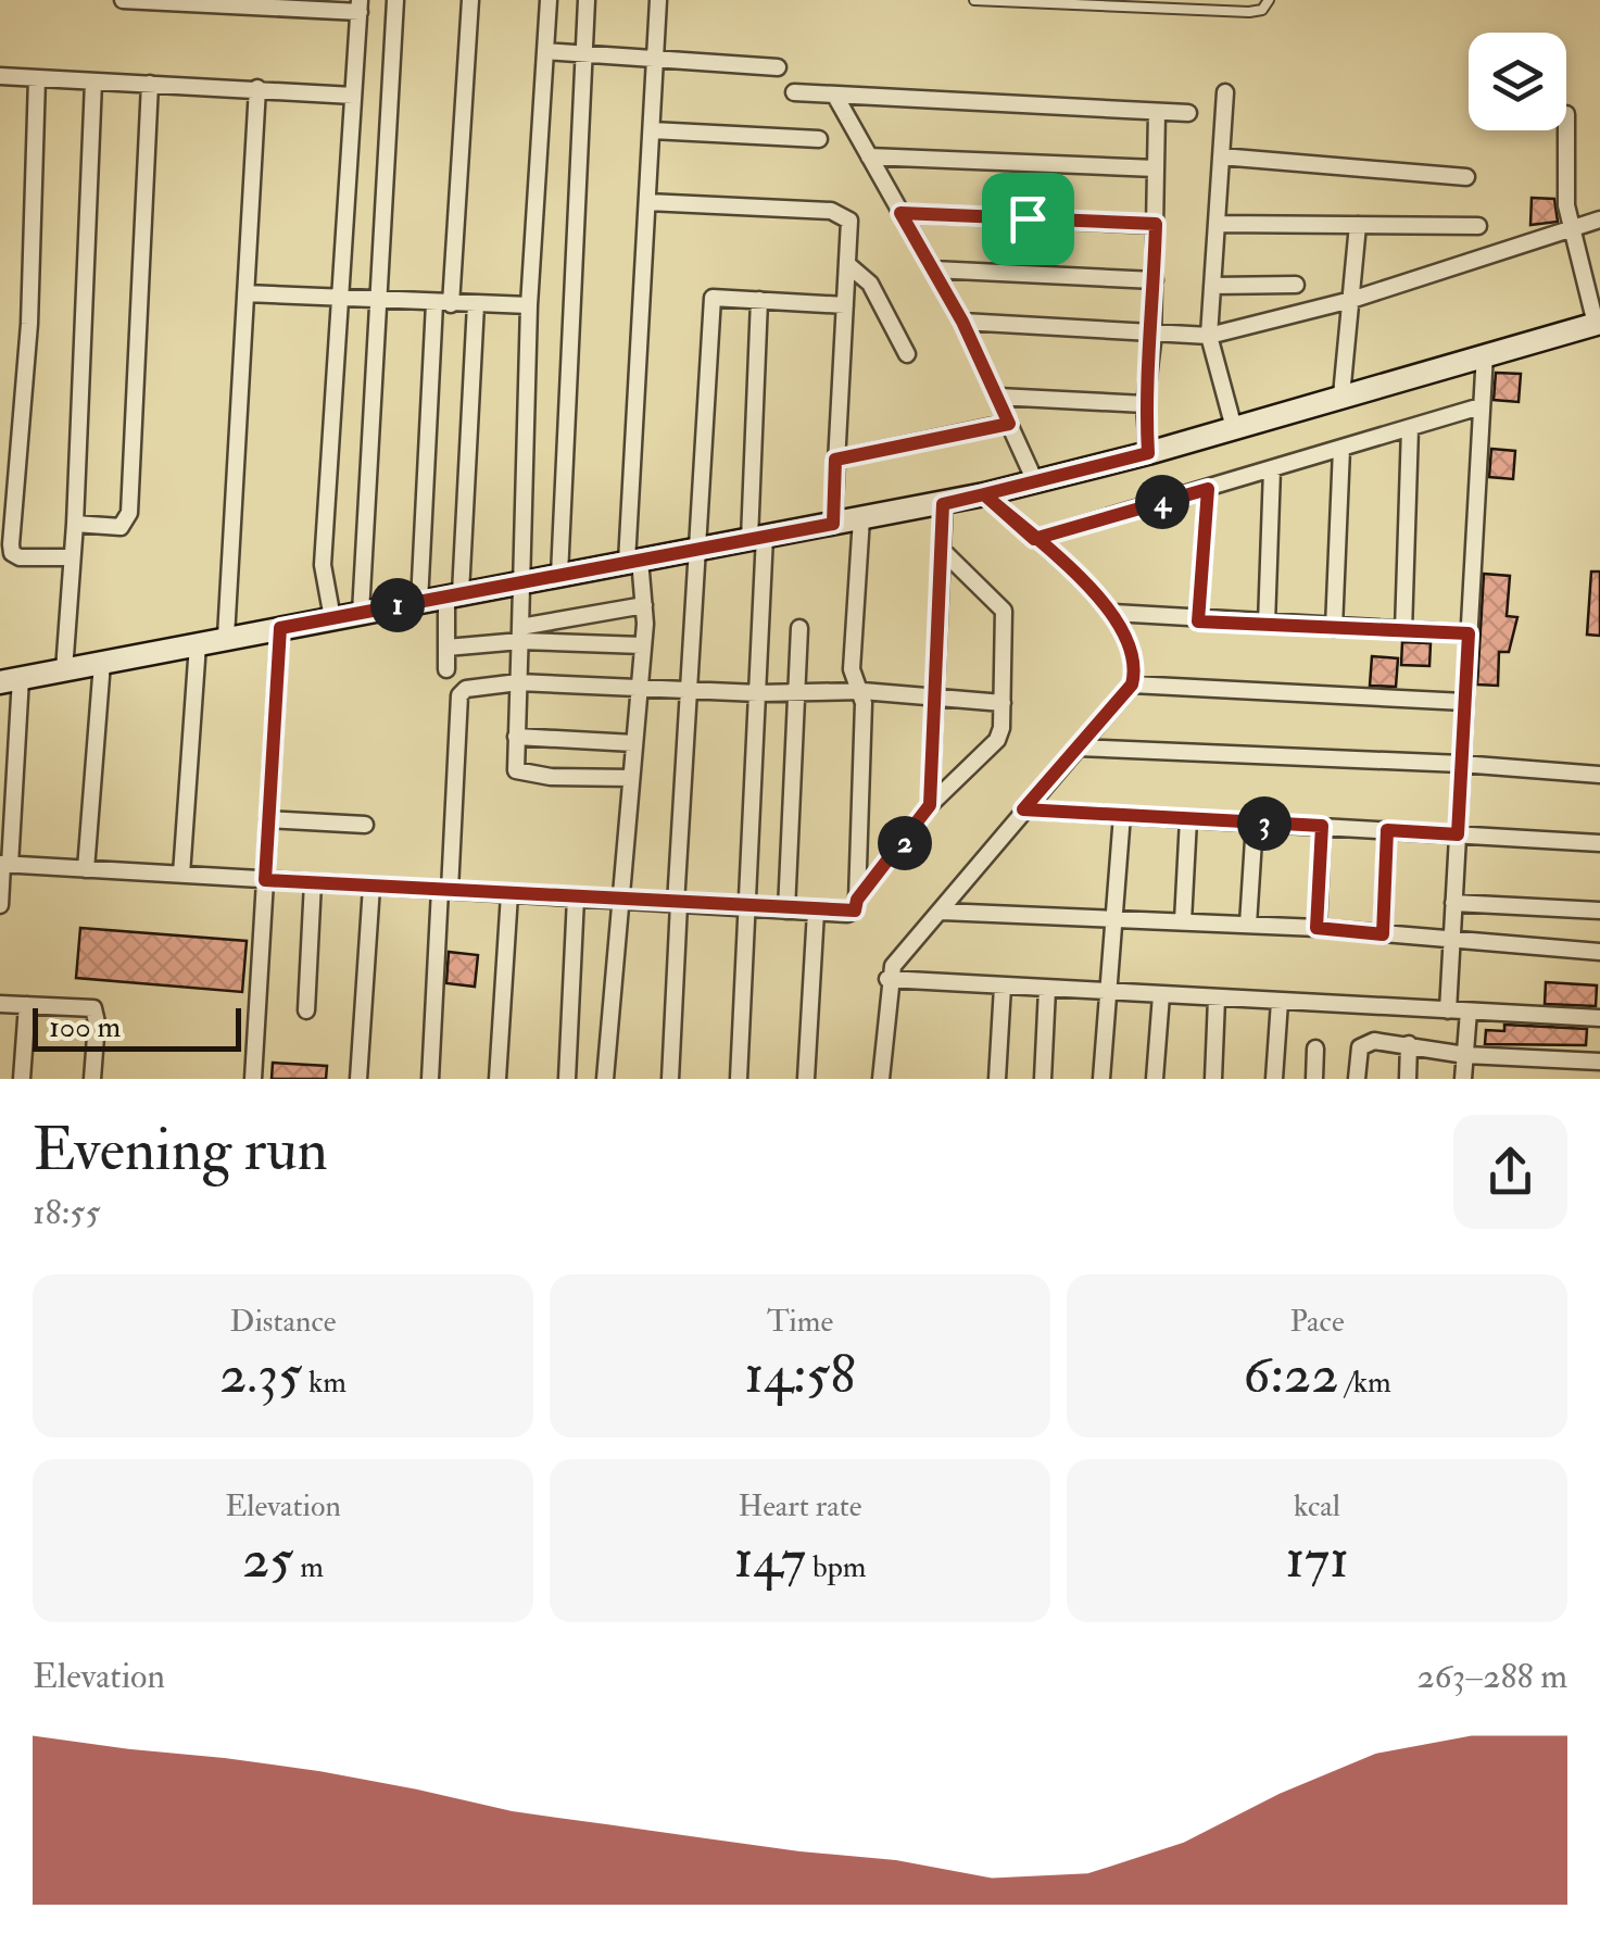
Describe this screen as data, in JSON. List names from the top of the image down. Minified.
{"scale_bar":"100 m","page":{"pins":["4","1","3","2"],"scale":"100 m","heading":["Evening run","18:55"],"stats":[["Distance","2.35 km"],["Time","14:58"],["Pace","6:22 /km"],["Elevation","25 m"],["Heart rate","147 bpm"],["kcal","171"]],"chart":["Elevation","263–288 m"]}}
